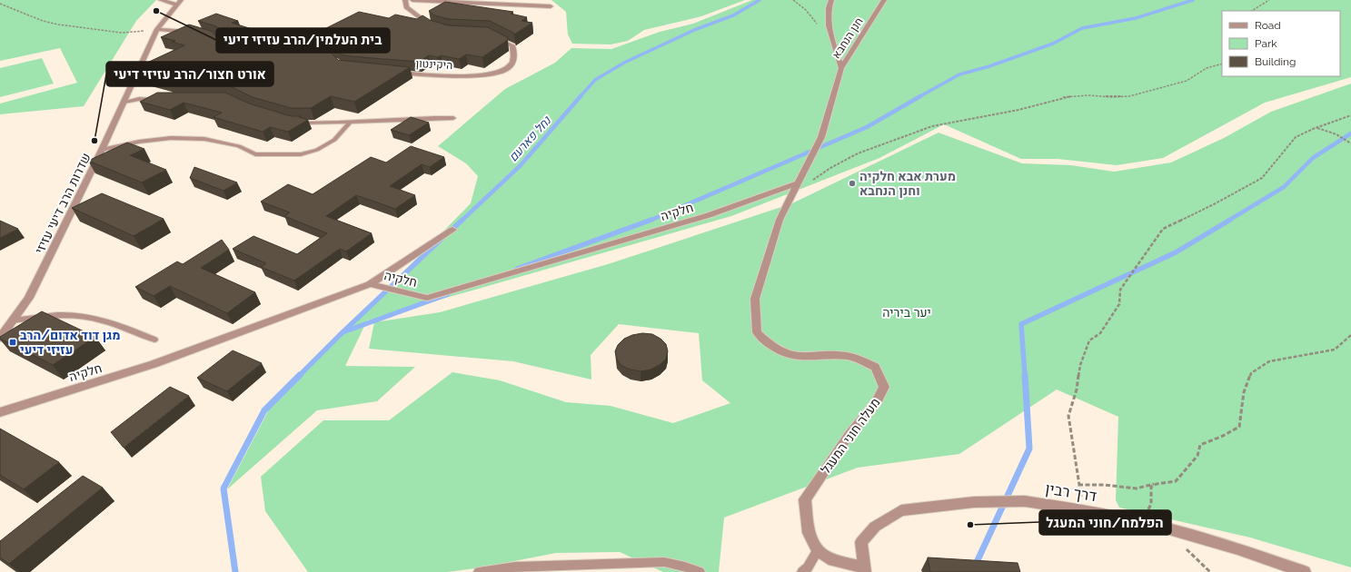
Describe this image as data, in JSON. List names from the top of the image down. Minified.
{"streets":{"street":["חנן הנחבא","היקינטון","שדרות הרב דיעי עזיזי","חלקיה","מעלה חוני המעגל","דרך רבין"]},"crossings":[["חנן הנחבא","מעלה חוני המעגל"],["חלקיה","מעלה חוני המעגל"]],"water":["נחל פארעם"],"parks":["יער ביריה"],"places":{"other":["בית העלמין/הרב עזיזי דיעי","אורט חצור/הרב עזיזי דיעי","מערת אבא חלקיה וחנן הנחבא","הפלמח/חוני המעגל"],"transit":["מגן דוד אדום/הרב עזיזי דיעי"]},"legend":["Road","Park","Building"]}
